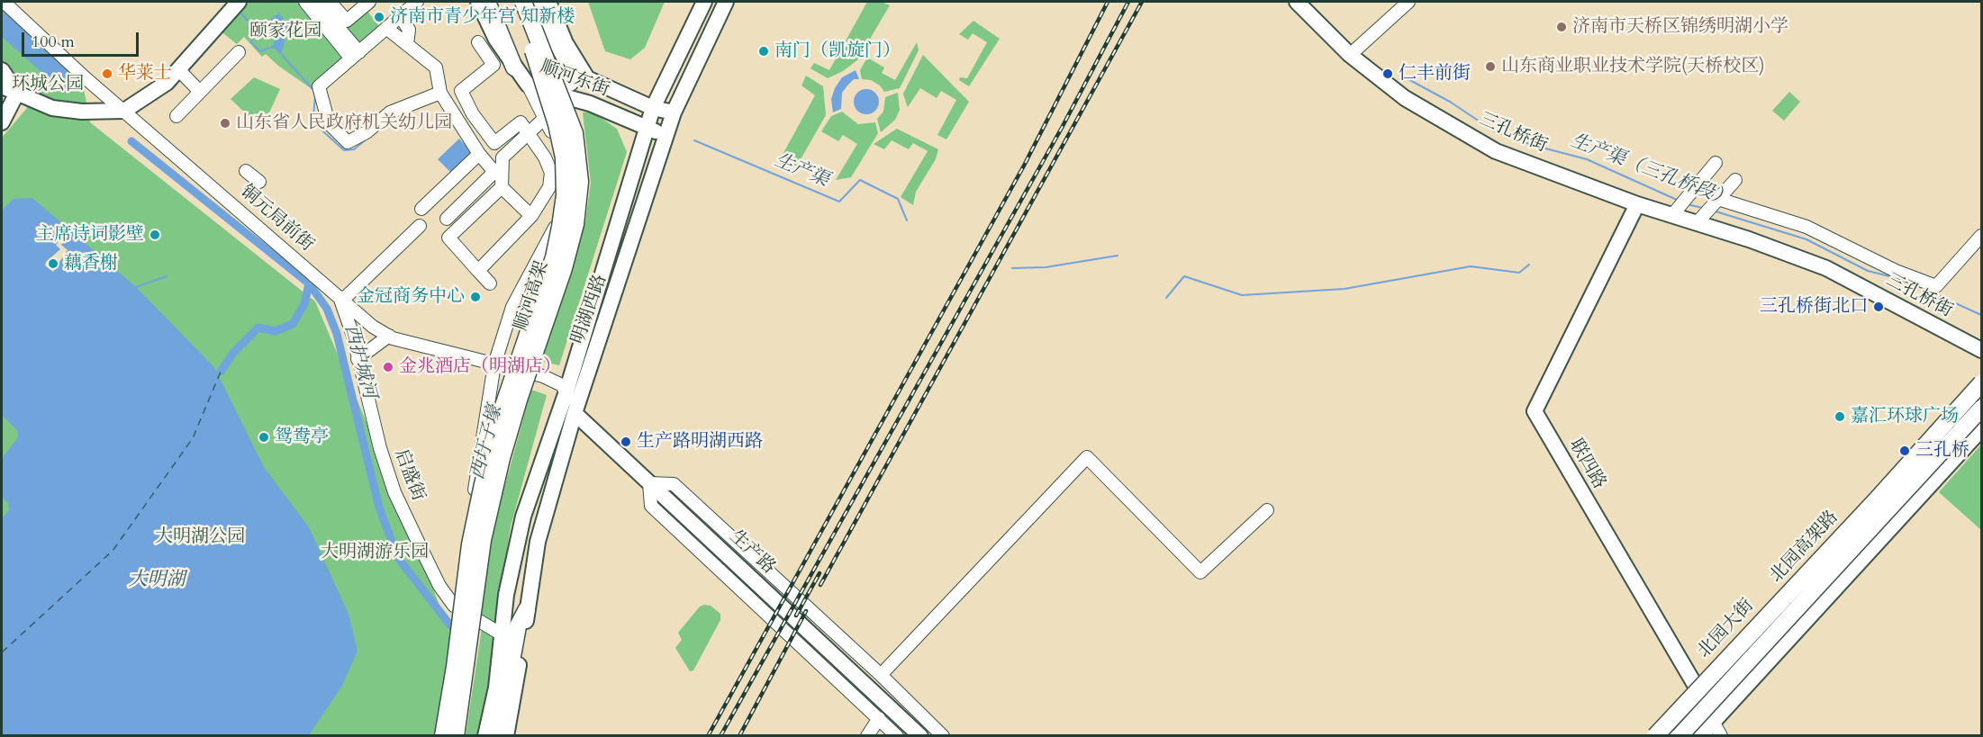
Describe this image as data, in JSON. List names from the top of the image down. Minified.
{"streets":{"highway":["顺河高架","北园高架路"],"main road":["顺河东街","三孔桥街","明湖西路","联四路","生产路","北园大街"],"street":["铜元局前街","启盛街"]},"crossings":[["顺河东街","明湖西路"],["三孔桥街","联四路"],["铜元局前街","明湖西路"],["铜元局前街","启盛街"],["铜元局前街","生产路"],["明湖西路","启盛街"],["明湖西路","生产路"],["联四路","北园大街"]],"water":["生产渠","生产渠（三孔桥段）","西护城河","西圩子壕","大明湖"],"parks":["颐家花园","环城公园","大明湖公园","大明湖游乐园"],"places":["济南市青少年宫 知新楼","济南市天桥区锦绣明湖小学","南门（凯旋门）","山东商业职业技术学院(天桥校区)","华莱士","仁丰前街","山东省人民政府机关幼儿园","主席诗词影壁","藕香榭","金冠商务中心","三孔桥街北口","金兆酒店（明湖店）","嘉汇环球广场","鸳鸯亭","生产路明湖西路","三孔桥"],"scale_bar":"100 m"}
